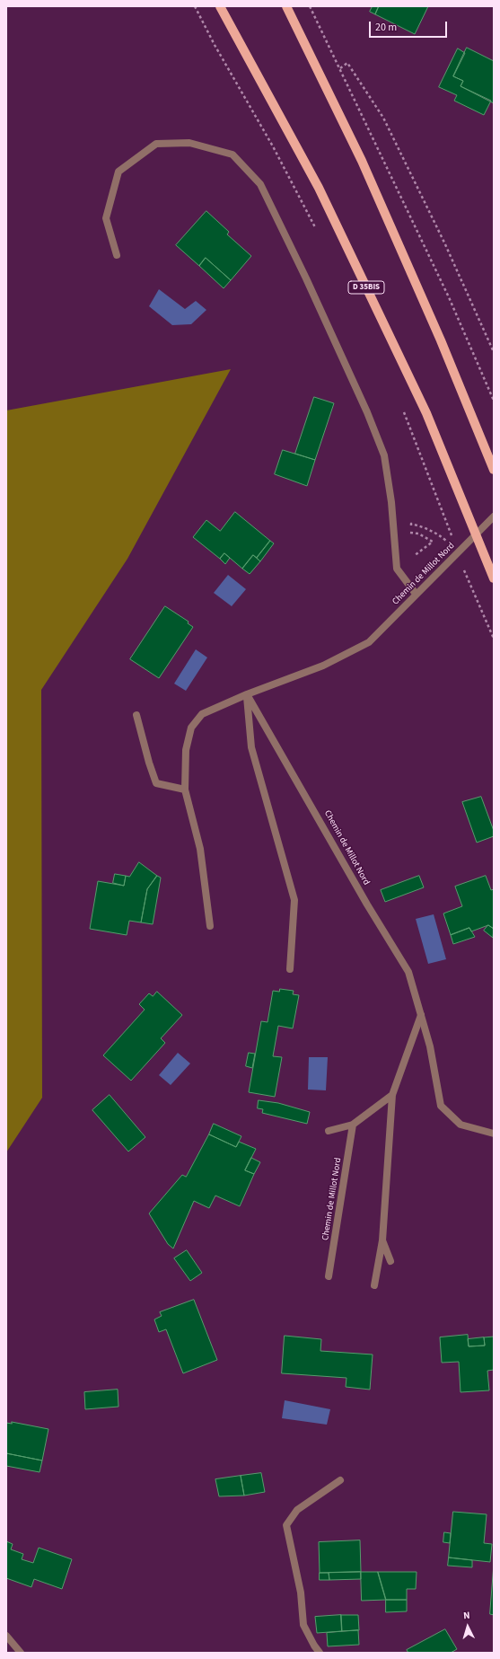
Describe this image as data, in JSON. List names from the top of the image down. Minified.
{"streets":{"main road":["D 35BIS"],"street":["Chemin de Millot Nord"]},"scale_bar":"20 m","north":"top"}
